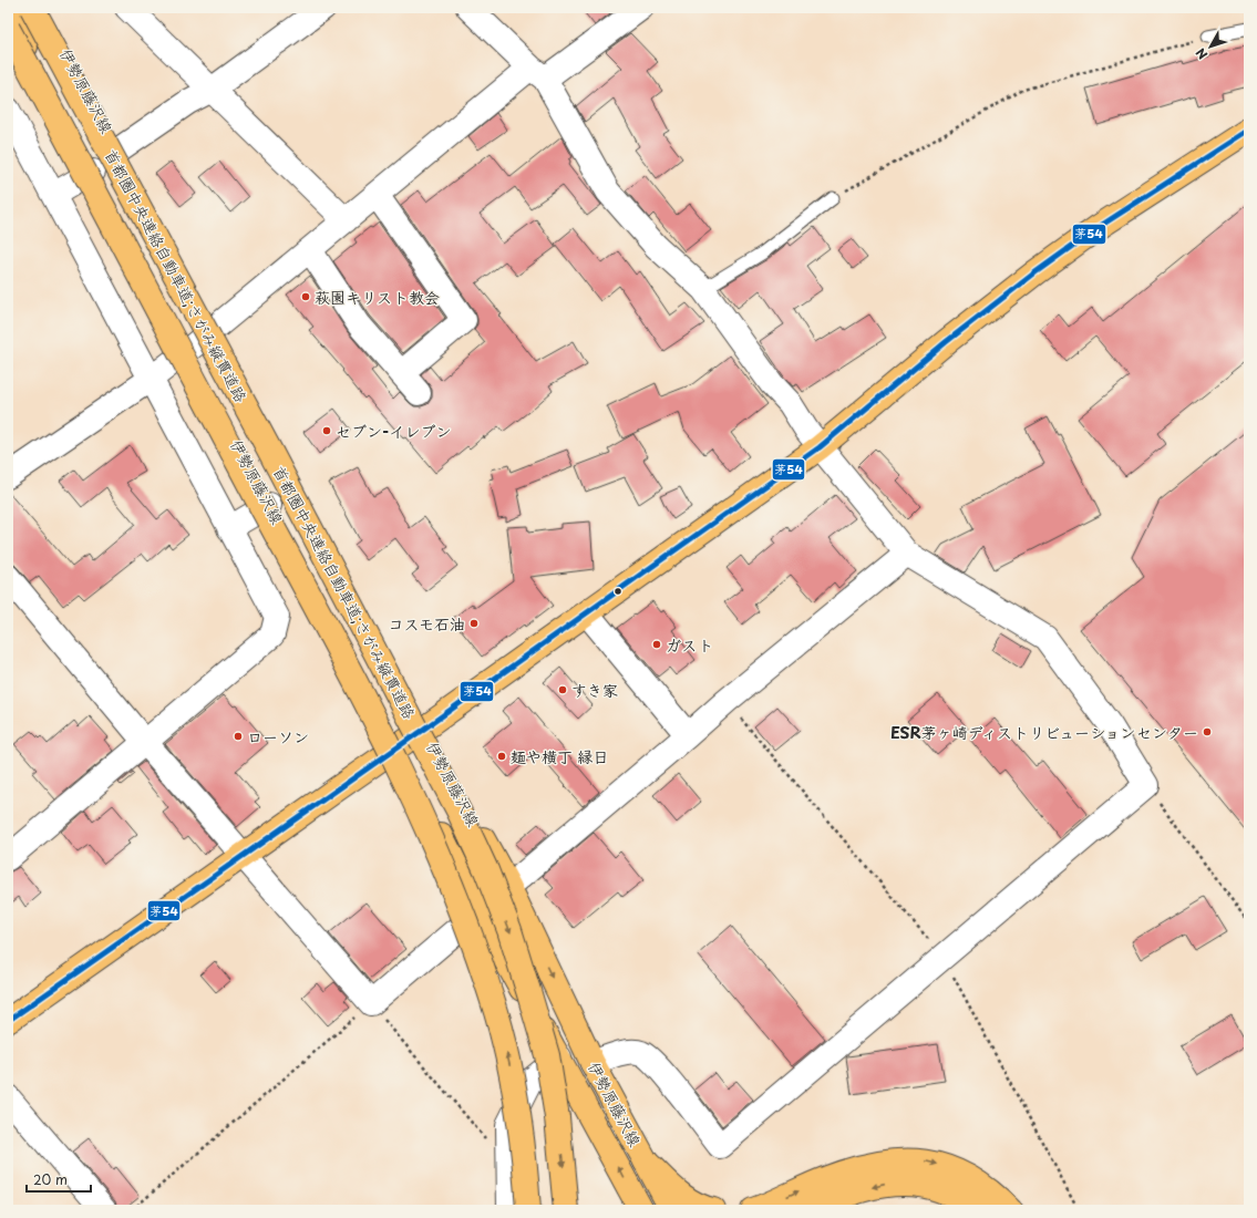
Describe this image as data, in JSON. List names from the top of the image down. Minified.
{"streets":{"main road":["伊勢原藤沢線","首都圏中央連絡自動車道;さがみ縦貫道路"]},"places":["萩園キリスト教会","セブン-イレブン","コスモ石油","ガスト","すき家","ESR茅ヶ崎ディストリビューションセンター","ローソン","麺や横丁 縁日"],"lines":["transit line 茅54"],"scale_bar":"20 m","north":"bottom left"}
